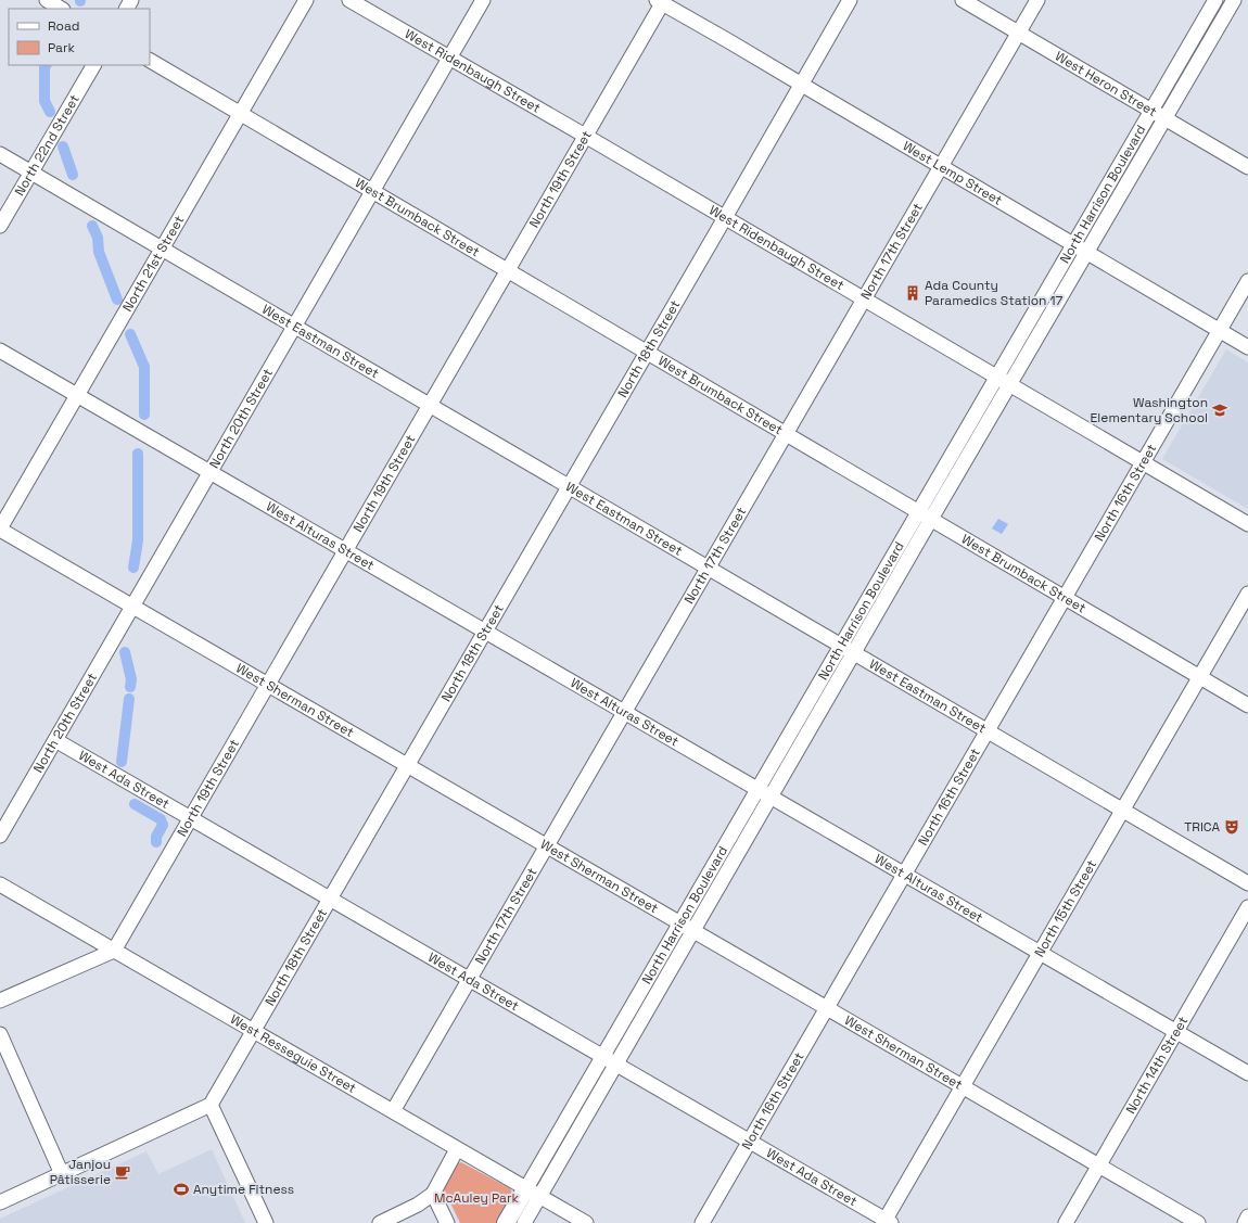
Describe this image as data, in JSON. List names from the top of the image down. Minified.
{"streets":{"main road":["North Harrison Boulevard"],"street":["West Ridenbaugh Street","West Heron Street","North 22nd Street","West Lemp Street","North 19th Street","West Brumback Street","North 17th Street","North 21st Street","West Eastman Street","North 18th Street","North 20th Street","North 16th Street","West Alturas Street","West Sherman Street","West Ada Street","North 15th Street","West Resseguie Street","North 14th Street"]},"crossings":[["West Ridenbaugh Street","North 19th Street"],["West Ridenbaugh Street","North Harrison Boulevard"],["West Ridenbaugh Street","North 17th Street"],["West Ridenbaugh Street","North 18th Street"],["West Ridenbaugh Street","North 20th Street"],["West Ridenbaugh Street","North 16th Street"],["West Heron Street","North Harrison Boulevard"],["West Heron Street","North 17th Street"],["North 22nd Street","West Eastman Street"],["West Lemp Street","North 19th Street"],["West Lemp Street","North Harrison Boulevard"],["West Lemp Street","North 17th Street"],["West Lemp Street","North 18th Street"],["West Lemp Street","North 16th Street"],["North 19th Street","West Brumback Street"],["North 19th Street","West Eastman Street"],["North 19th Street","West Alturas Street"],["North 19th Street","West Sherman Street"],["North 19th Street","West Ada Street"],["North 19th Street","West Resseguie Street"],["North Harrison Boulevard","West Brumback Street"],["North Harrison Boulevard","West Eastman Street"],["North Harrison Boulevard","West Alturas Street"],["North Harrison Boulevard","West Sherman Street"],["North Harrison Boulevard","West Ada Street"],["North Harrison Boulevard","West Resseguie Street"],["West Brumback Street","North 17th Street"],["West Brumback Street","North 21st Street"],["West Brumback Street","North 18th Street"],["West Brumback Street","North 20th Street"],["West Brumback Street","North 16th Street"],["West Brumback Street","North 15th Street"],["North 17th Street","West Eastman Street"],["North 17th Street","West Alturas Street"],["North 17th Street","West Sherman Street"],["North 17th Street","West Ada Street"],["North 17th Street","West Resseguie Street"],["North 21st Street","West Eastman Street"],["North 21st Street","West Alturas Street"],["North 21st Street","West Sherman Street"],["West Eastman Street","North 18th Street"],["West Eastman Street","North 20th Street"],["West Eastman Street","North 16th Street"],["West Eastman Street","North 15th Street"],["North 18th Street","West Alturas Street"],["North 18th Street","West Sherman Street"],["North 18th Street","West Ada Street"],["North 18th Street","West Resseguie Street"],["North 20th Street","West Alturas Street"],["North 20th Street","West Sherman Street"],["North 20th Street","West Ada Street"],["North 16th Street","West Alturas Street"],["North 16th Street","West Sherman Street"],["North 16th Street","West Ada Street"],["West Alturas Street","North 15th Street"],["West Alturas Street","North 14th Street"],["West Sherman Street","North 15th Street"],["West Sherman Street","North 14th Street"],["West Ada Street","North 15th Street"]],"parks":["McAuley Park"],"places":{"building":["Ada County Paramedics Station 17"],"school or university":["Washington Elementary School"],"theatre":["TRICA"],"cafe":["Janjou Pâtisserie"],"sports":["Anytime Fitness"]},"legend":["Road","Park"]}
